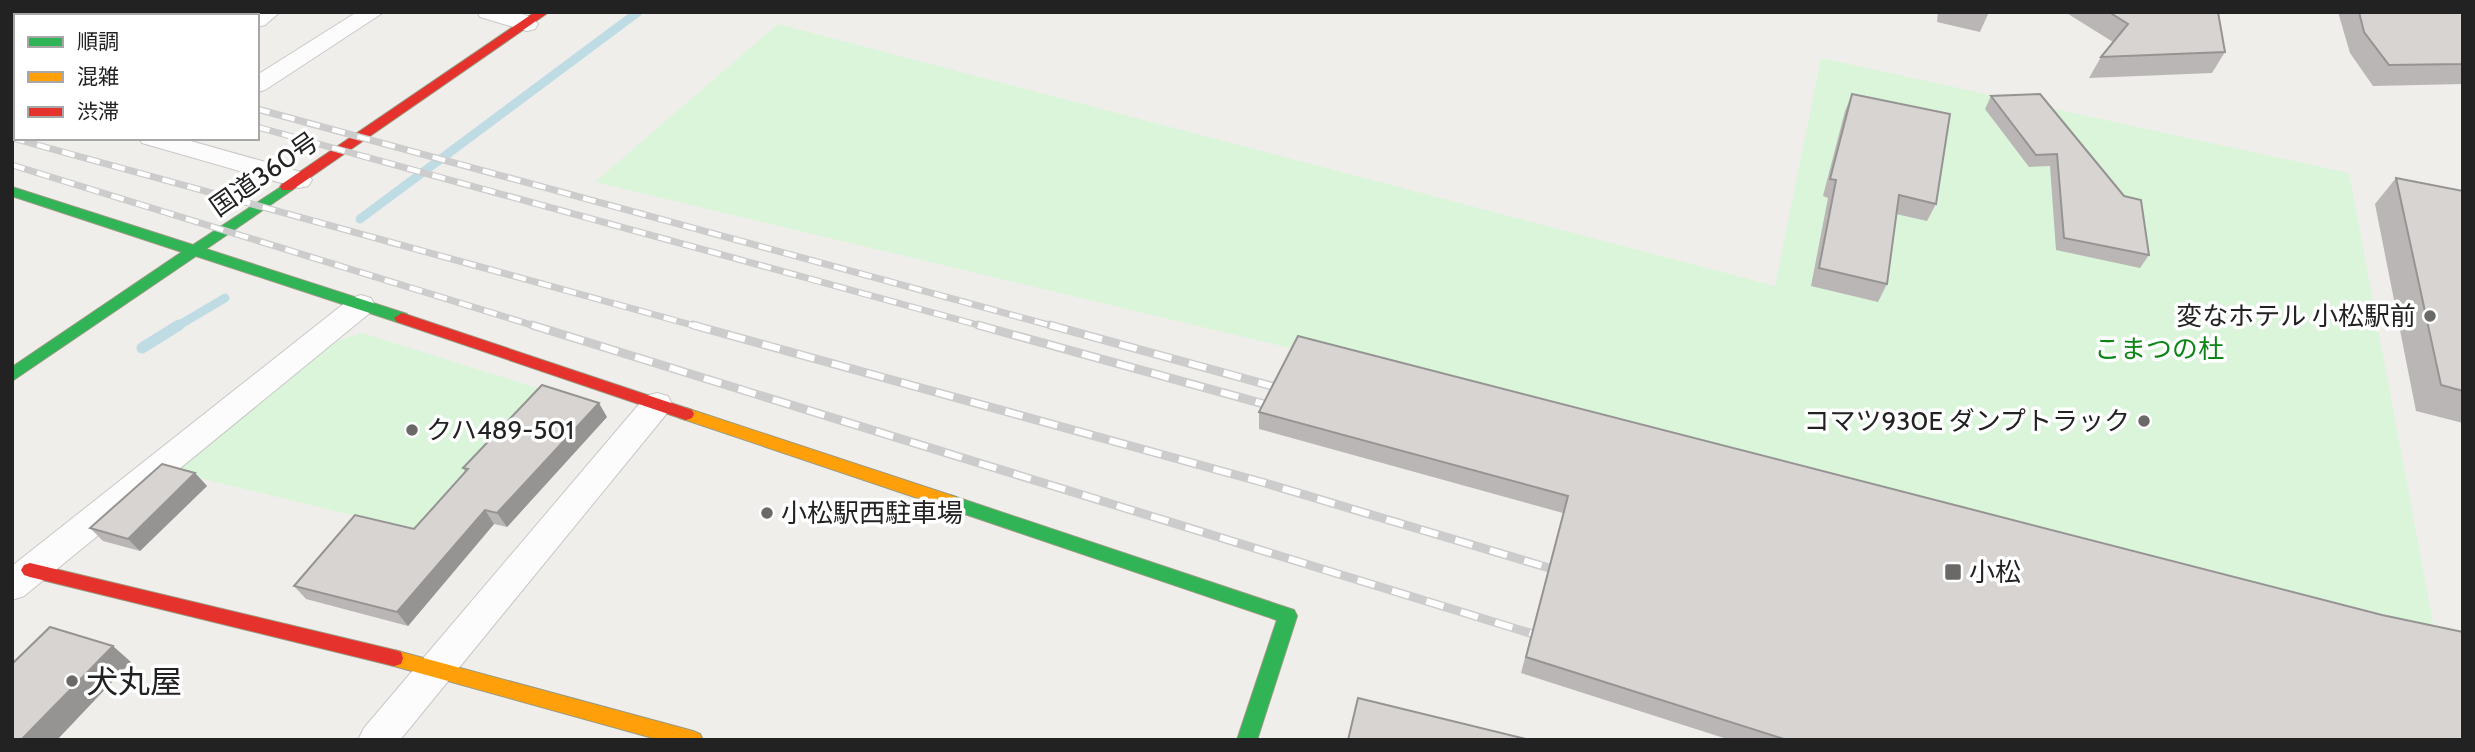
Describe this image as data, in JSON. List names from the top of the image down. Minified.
{"streets":{"main road":["国道360号"]},"parks":["こまつの杜"],"places":{"other":["変なホテル 小松駅前","コマツ930E ダンプトラック","クハ489-501","小松駅西駐車場","犬丸屋"],"transit":["小松"]},"legend":["順調","混雑","渋滞"]}
